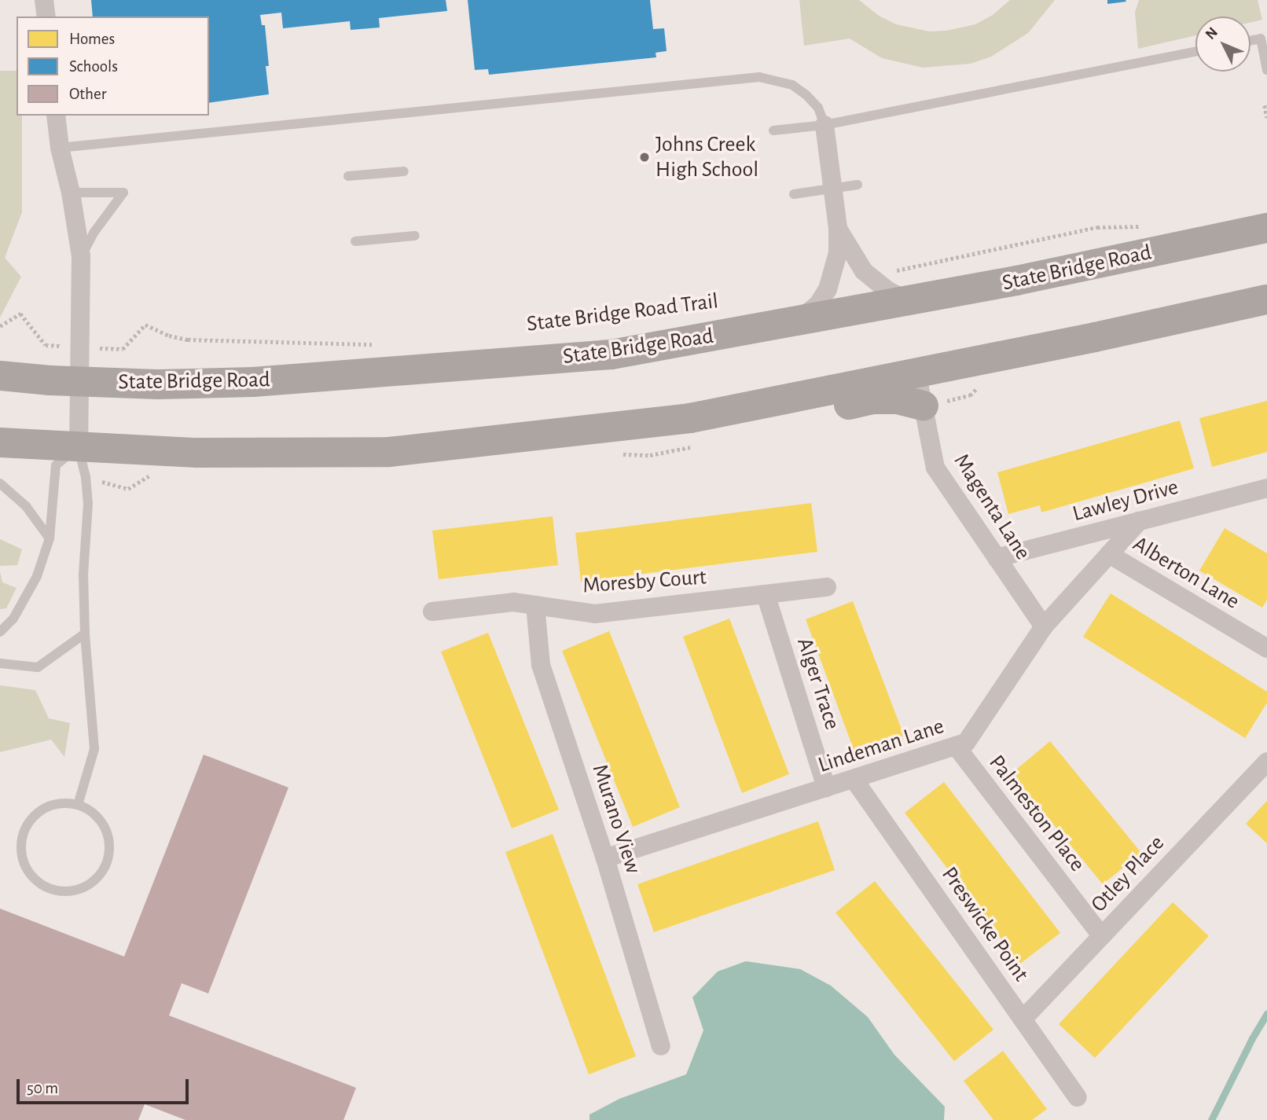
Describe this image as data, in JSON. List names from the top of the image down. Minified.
{"streets":{"highway":["State Bridge Road"],"street":["Lawley Drive","Magenta Lane","Alberton Lane","Moresby Court","Alger Trace","Lindeman Lane","Palmeston Place","Murano View","Otley Place","Preswicke Point"]},"crossings":[["Lawley Drive","Magenta Lane"],["Lawley Drive","Lindeman Lane"],["Magenta Lane","Lindeman Lane"],["Alberton Lane","Lindeman Lane"],["Moresby Court","Alger Trace"],["Moresby Court","Murano View"],["Alger Trace","Lindeman Lane"],["Lindeman Lane","Palmeston Place"],["Lindeman Lane","Murano View"],["Lindeman Lane","Preswicke Point"],["Palmeston Place","Otley Place"],["Otley Place","Preswicke Point"]],"places":["Johns Creek High School"],"legend":["Homes","Schools","Other"],"scale_bar":"50 m","north":"top left"}
